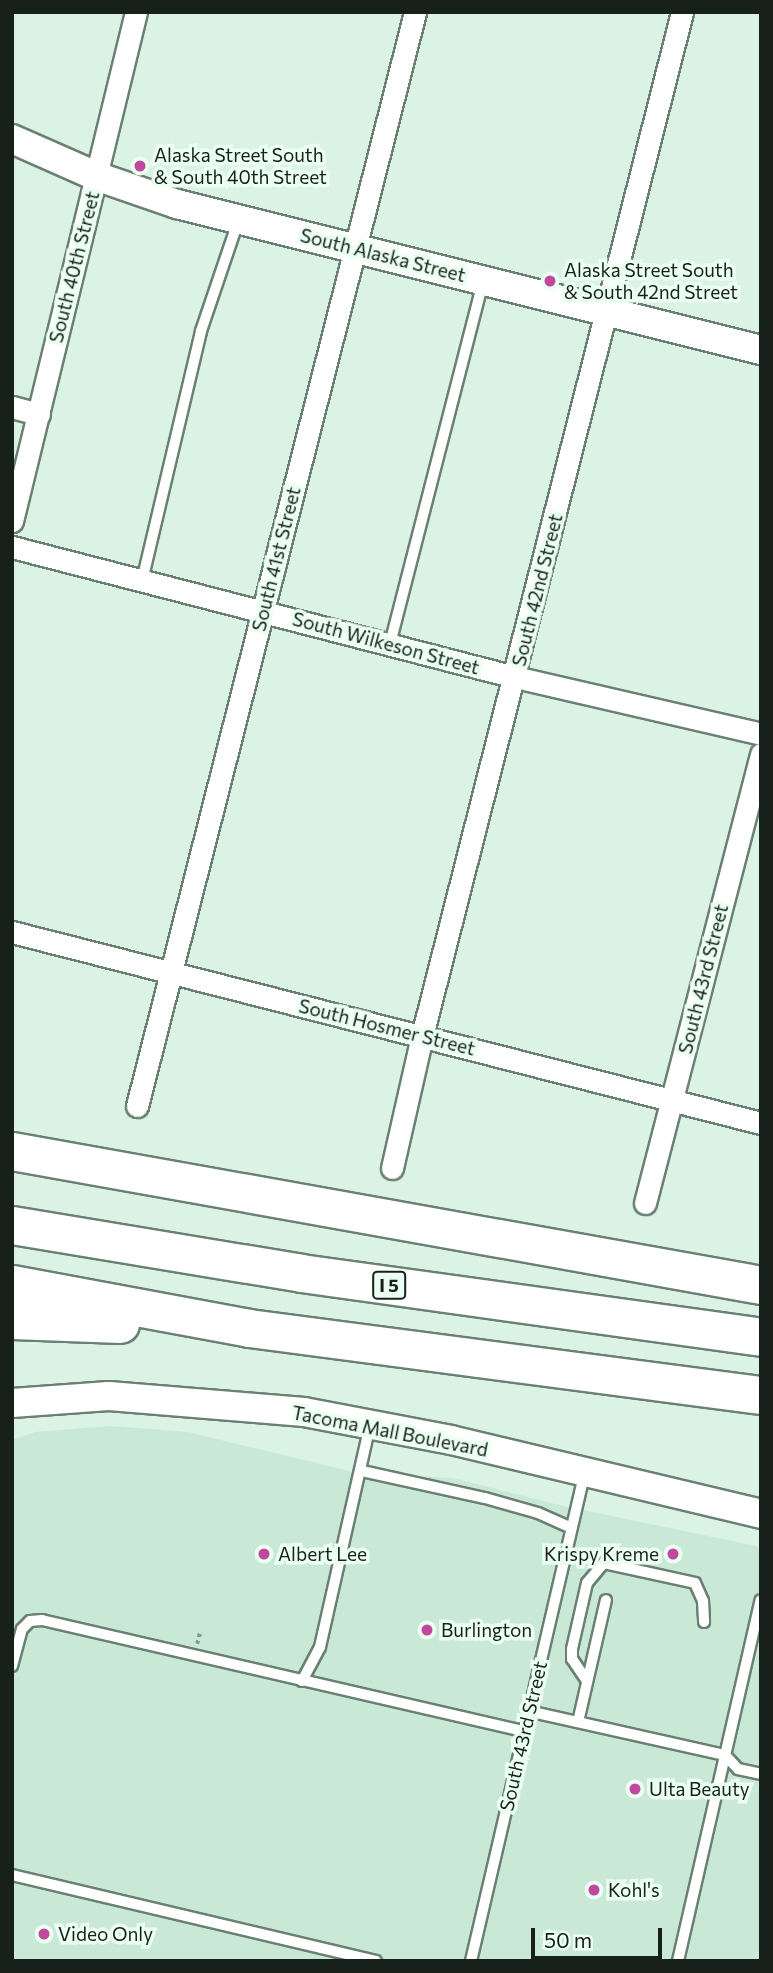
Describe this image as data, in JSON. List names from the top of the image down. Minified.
{"streets":{"highway":["I 5"],"street":["South Alaska Street","South 40th Street","South 41st Street","South 42nd Street","South Wilkeson Street","South 43rd Street","South Hosmer Street","Tacoma Mall Boulevard"]},"crossings":[["South Alaska Street","South 40th Street"],["South Alaska Street","South 41st Street"],["South Alaska Street","South 42nd Street"],["South 41st Street","South Wilkeson Street"],["South 41st Street","South Hosmer Street"],["South 42nd Street","South Wilkeson Street"],["South 42nd Street","South Hosmer Street"],["South 43rd Street","South Hosmer Street"],["South 43rd Street","Tacoma Mall Boulevard"]],"places":["Alaska Street South & South 40th Street","Alaska Street South & South 42nd Street","Albert Lee","Krispy Kreme","Burlington","Ulta Beauty","Kohl's","Video Only"],"scale_bar":"50 m"}
